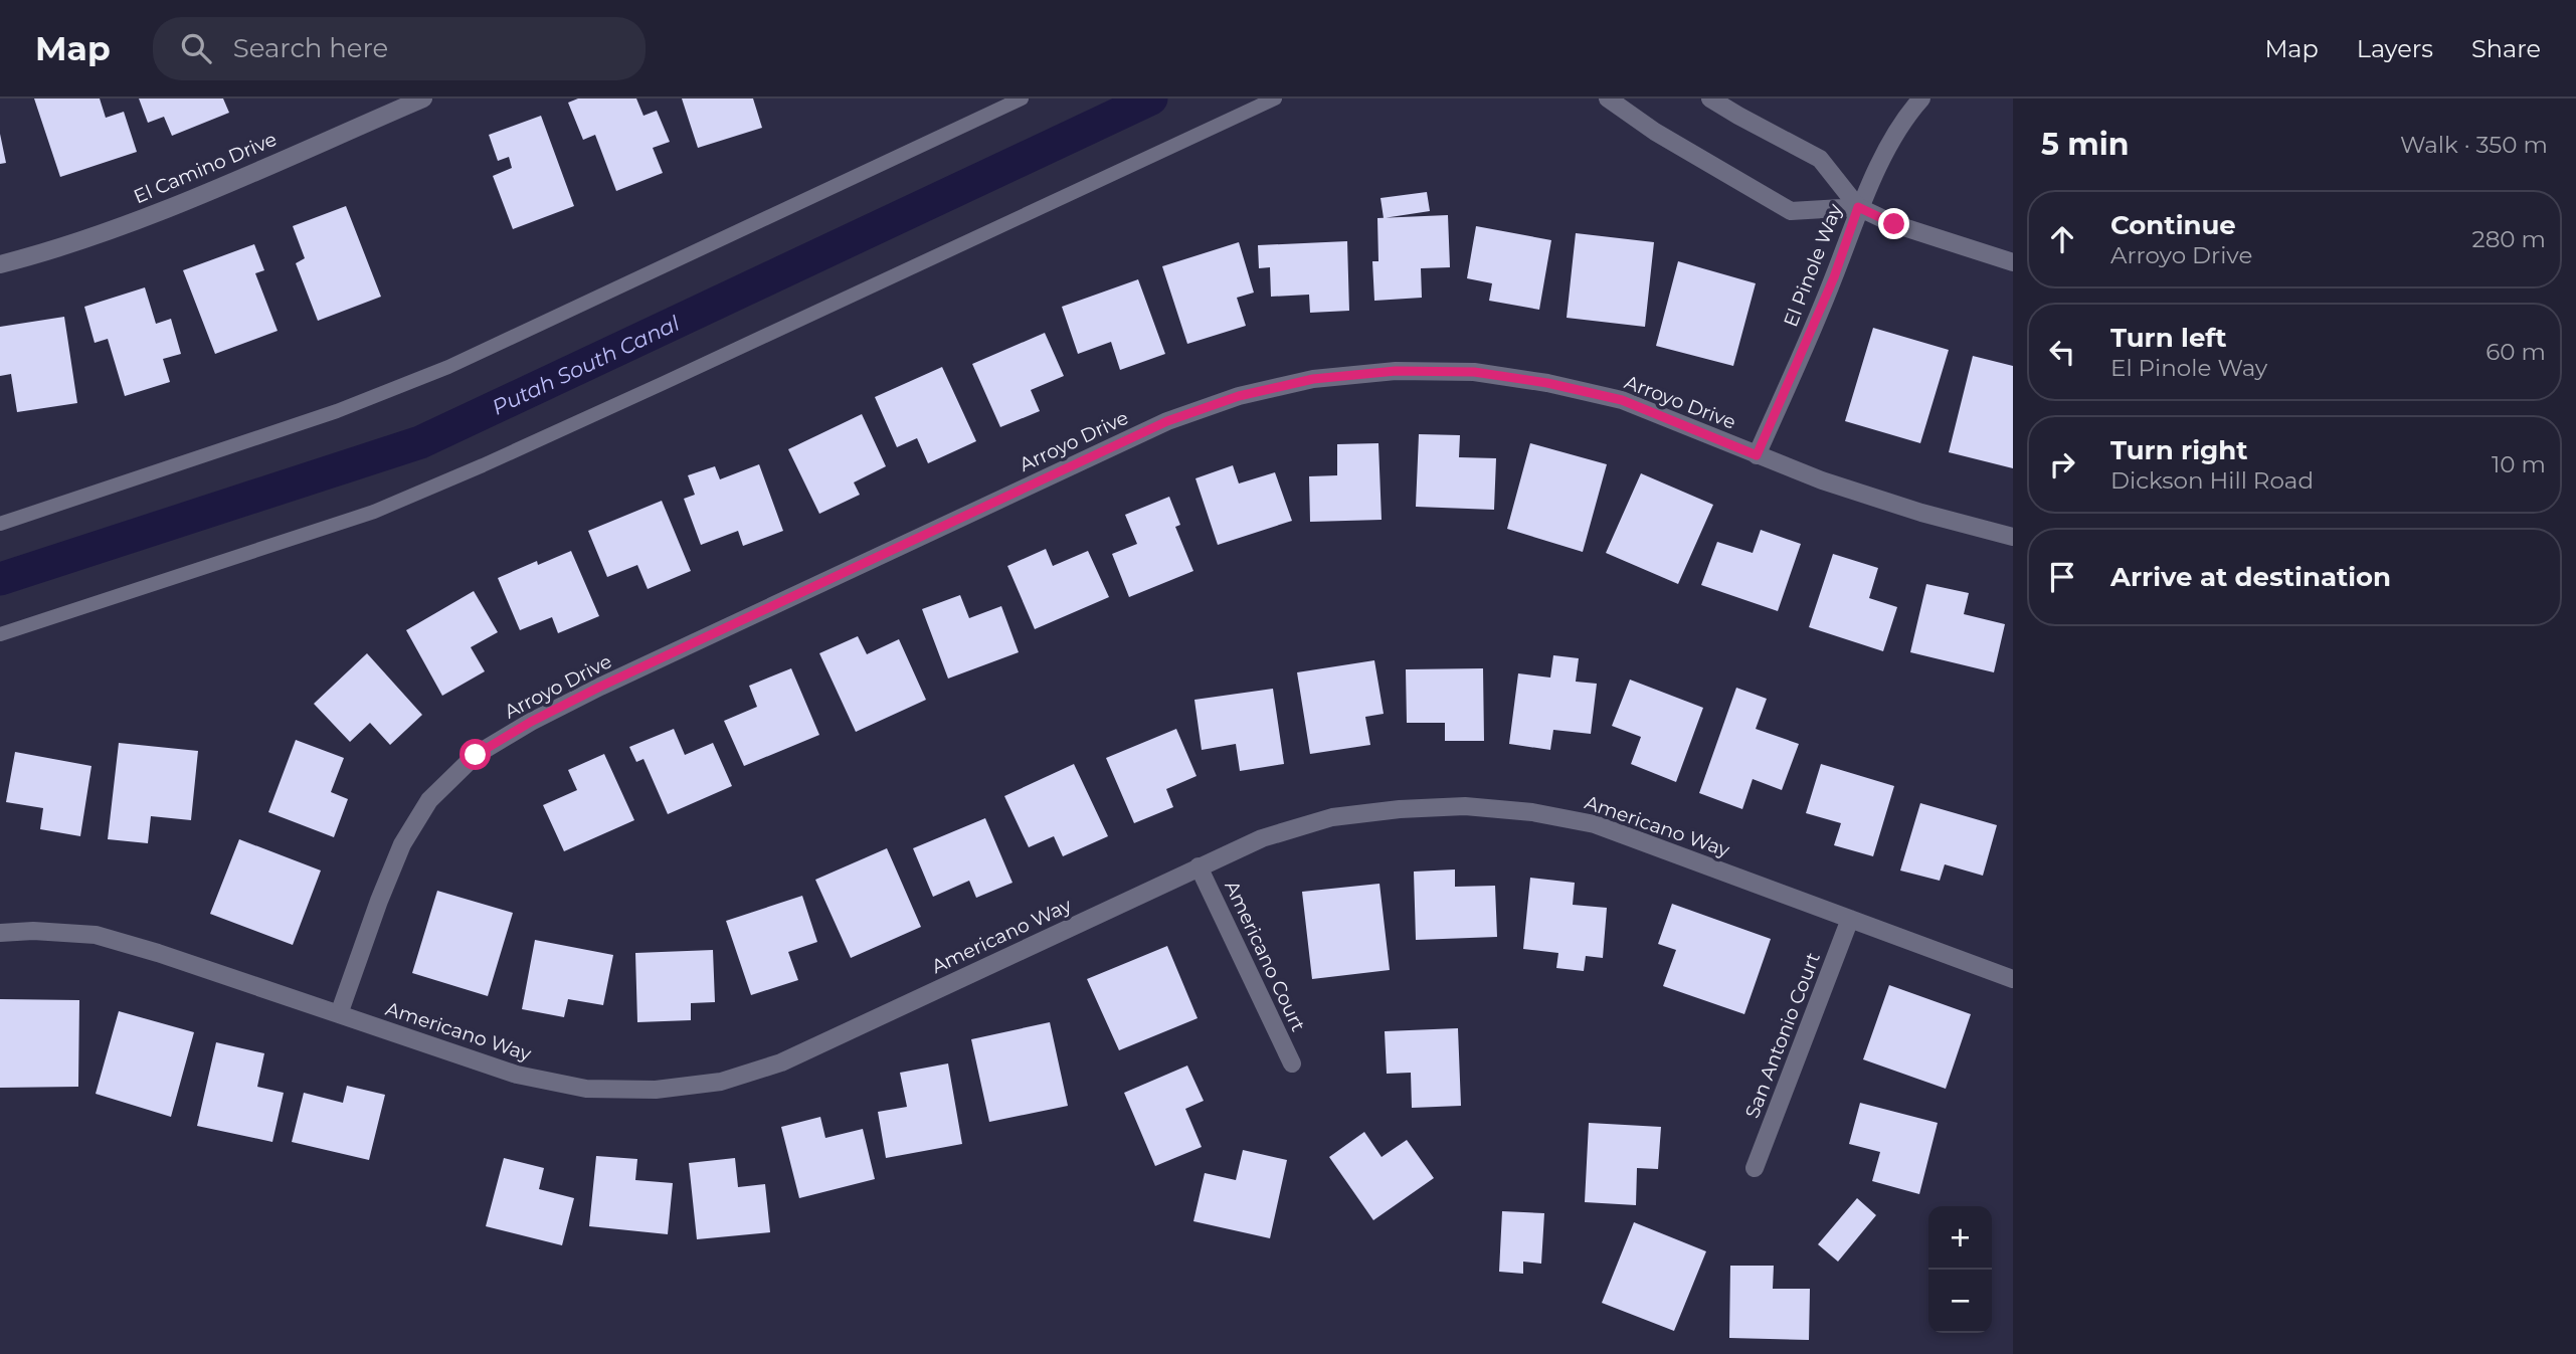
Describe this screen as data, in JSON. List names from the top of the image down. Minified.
{"streets":{"street":["El Camino Drive","El Pinole Way","Arroyo Drive","Americano Way","Americano Court","San Antonio Court"]},"crossings":[["El Pinole Way","Arroyo Drive"],["Arroyo Drive","Americano Way"],["Americano Way","Americano Court"],["Americano Way","San Antonio Court"]],"water":["Putah South Canal"],"page":{"header":"Map","search":"Search here","nav":["Map","Layers","Share"],"heading":["5 min","Walk · 350 m"],"list":[["Continue","Arroyo Drive","280 m"],["Turn left","El Pinole Way","60 m"],["Turn right","Dickson Hill Road","10 m"],"Arrive at destination"],"map_buttons":["+","−"]}}
